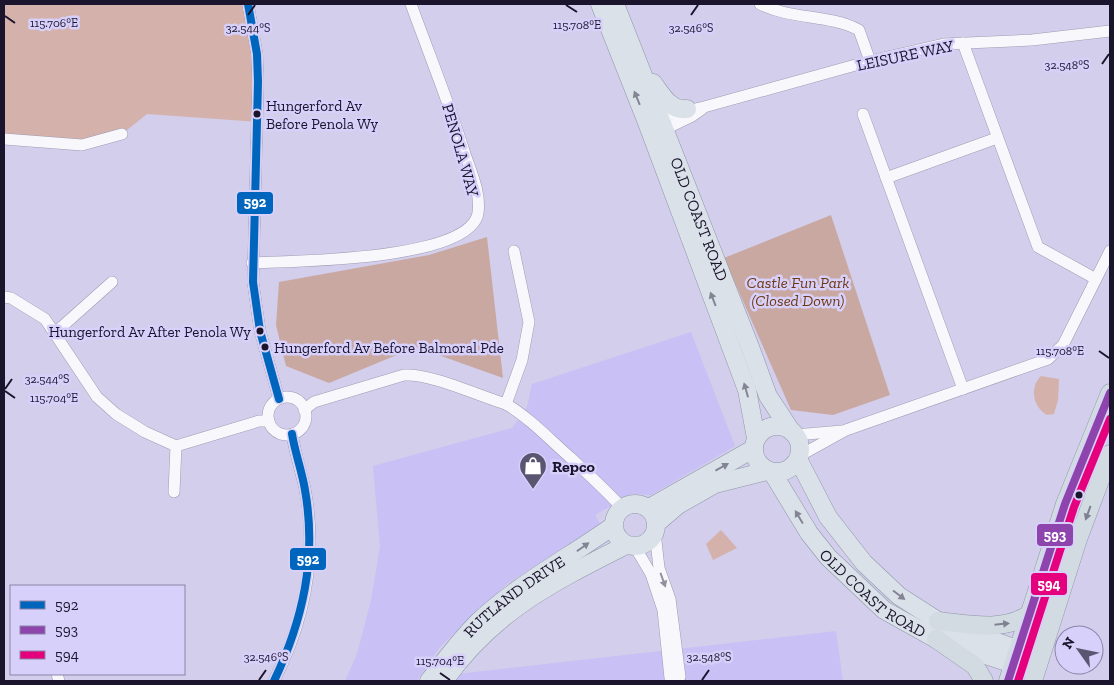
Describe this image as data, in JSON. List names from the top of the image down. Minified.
{"streets":{"main road":["OLD COAST ROAD","RUTLAND DRIVE"],"street":["LEISURE WAY","PENOLA WAY"]},"crossings":[["LEISURE WAY","OLD COAST ROAD"]],"parks":["Castle Fun Park (Closed Down)"],"places":{"other":["Hungerford Av Before Penola Wy","Hungerford Av After Penola Wy","Hungerford Av Before Balmoral Pde"],"shop":["Repco"]},"lines":["transit line 592","transit line 593","transit line 594"],"legend":["592","593","594"],"north":"top left","coordinates":["115.706°E","115.708°E","32.544°S","32.546°S","32.548°S","115.704°E"]}
